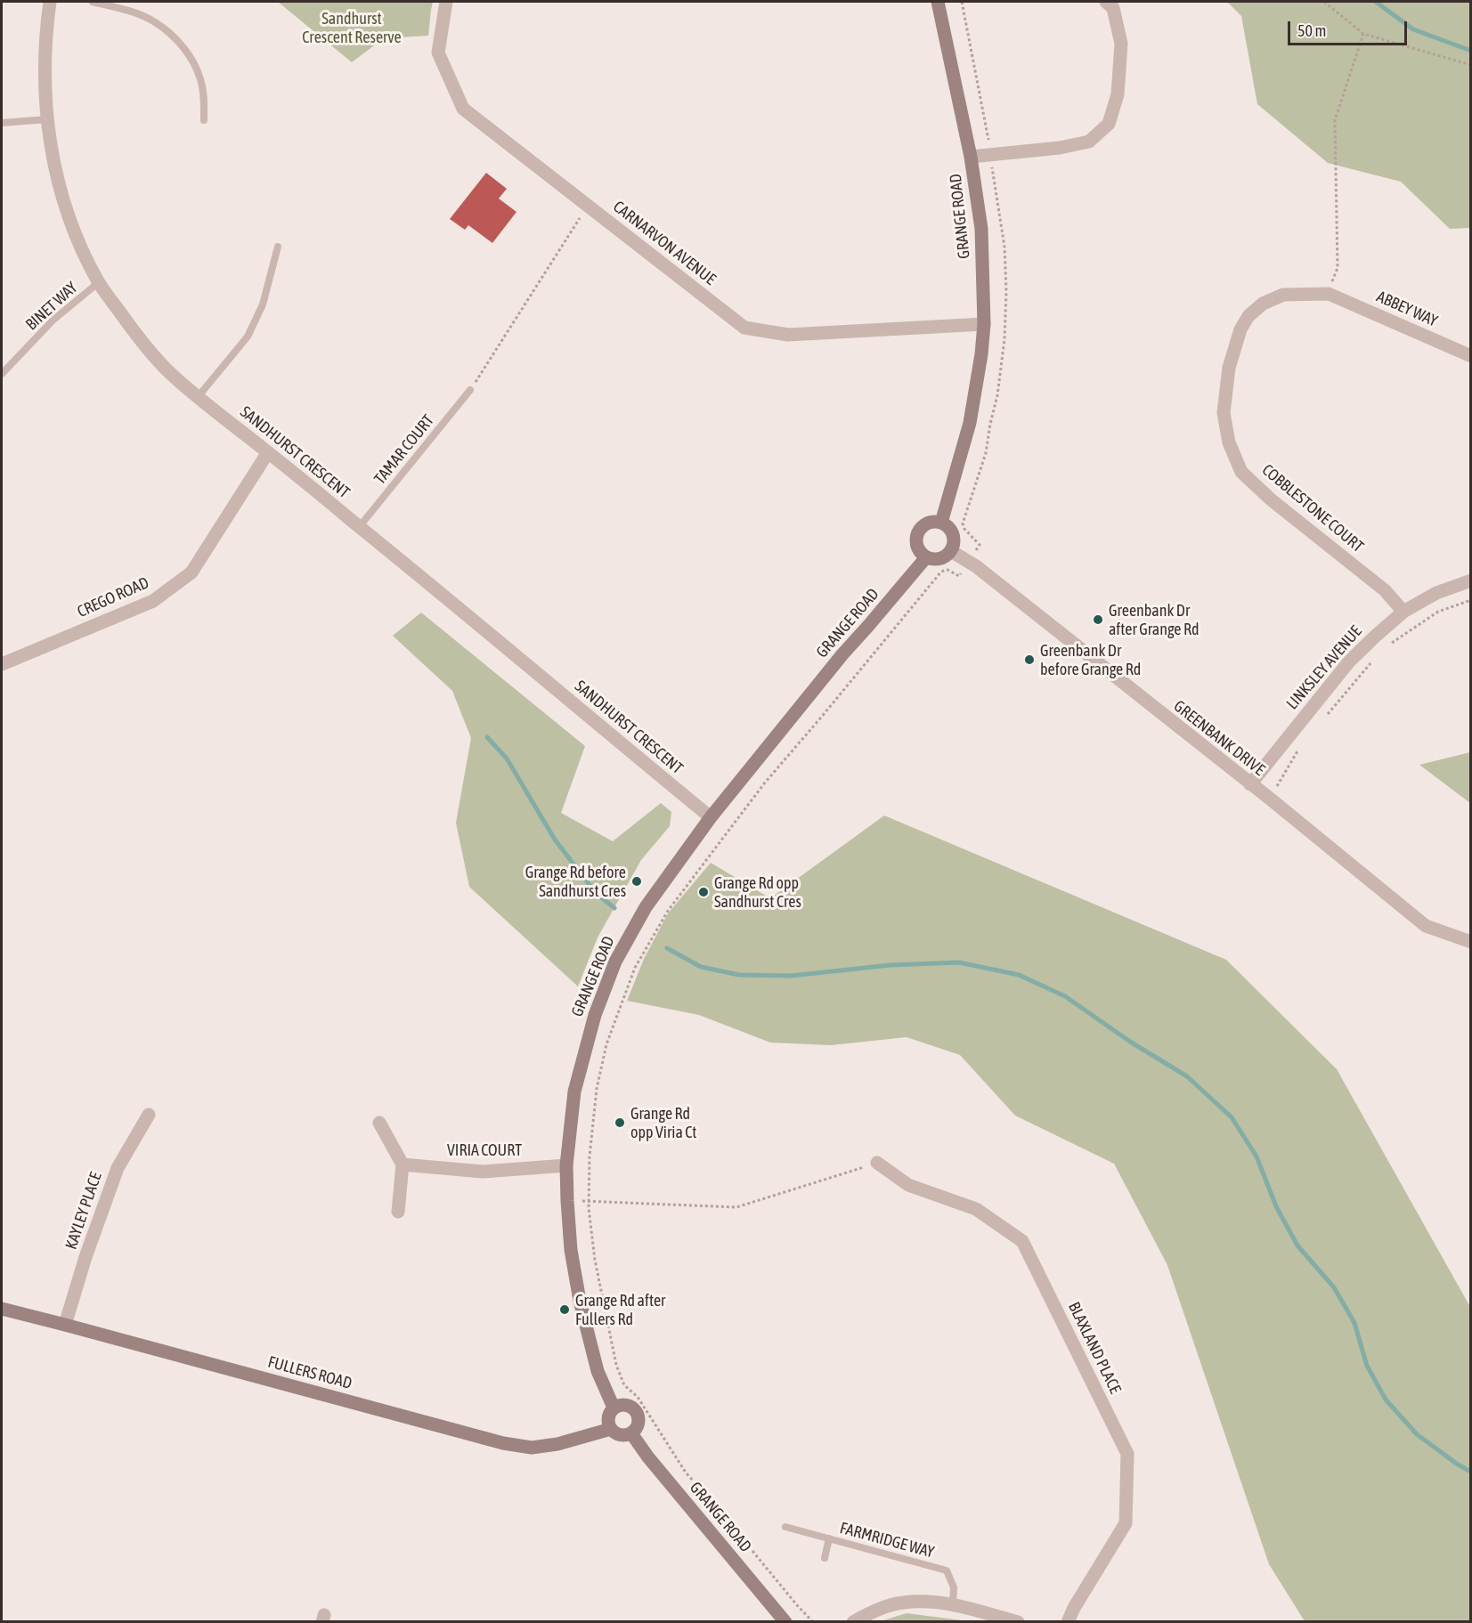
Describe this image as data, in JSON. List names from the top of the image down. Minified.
{"streets":{"street":["GRANGE ROAD","CARNARVON AVENUE","ABBEY WAY","SANDHURST CRESCENT","COBBLESTONE COURT","CREGO ROAD","LINKSLEY AVENUE","GREENBANK DRIVE","VIRIA COURT","KAYLEY PLACE","BLAXLAND PLACE","FULLERS ROAD"],"lane":["BINET WAY","TAMAR COURT","FARMRIDGE WAY"]},"crossings":[["GRANGE ROAD","CARNARVON AVENUE"],["GRANGE ROAD","SANDHURST CRESCENT"],["GRANGE ROAD","GREENBANK DRIVE"],["GRANGE ROAD","VIRIA COURT"],["GRANGE ROAD","FULLERS ROAD"],["BINET WAY","SANDHURST CRESCENT"],["ABBEY WAY","COBBLESTONE COURT"],["TAMAR COURT","SANDHURST CRESCENT"],["SANDHURST CRESCENT","CREGO ROAD"],["COBBLESTONE COURT","LINKSLEY AVENUE"],["LINKSLEY AVENUE","GREENBANK DRIVE"],["KAYLEY PLACE","FULLERS ROAD"]],"parks":["Sandhurst Crescent Reserve"],"places":["Greenbank Dr after Grange Rd","Greenbank Dr before Grange Rd","Grange Rd before Sandhurst Cres","Grange Rd opp Sandhurst Cres","Grange Rd opp Viria Ct","Grange Rd after Fullers Rd"],"scale_bar":"50 m"}
